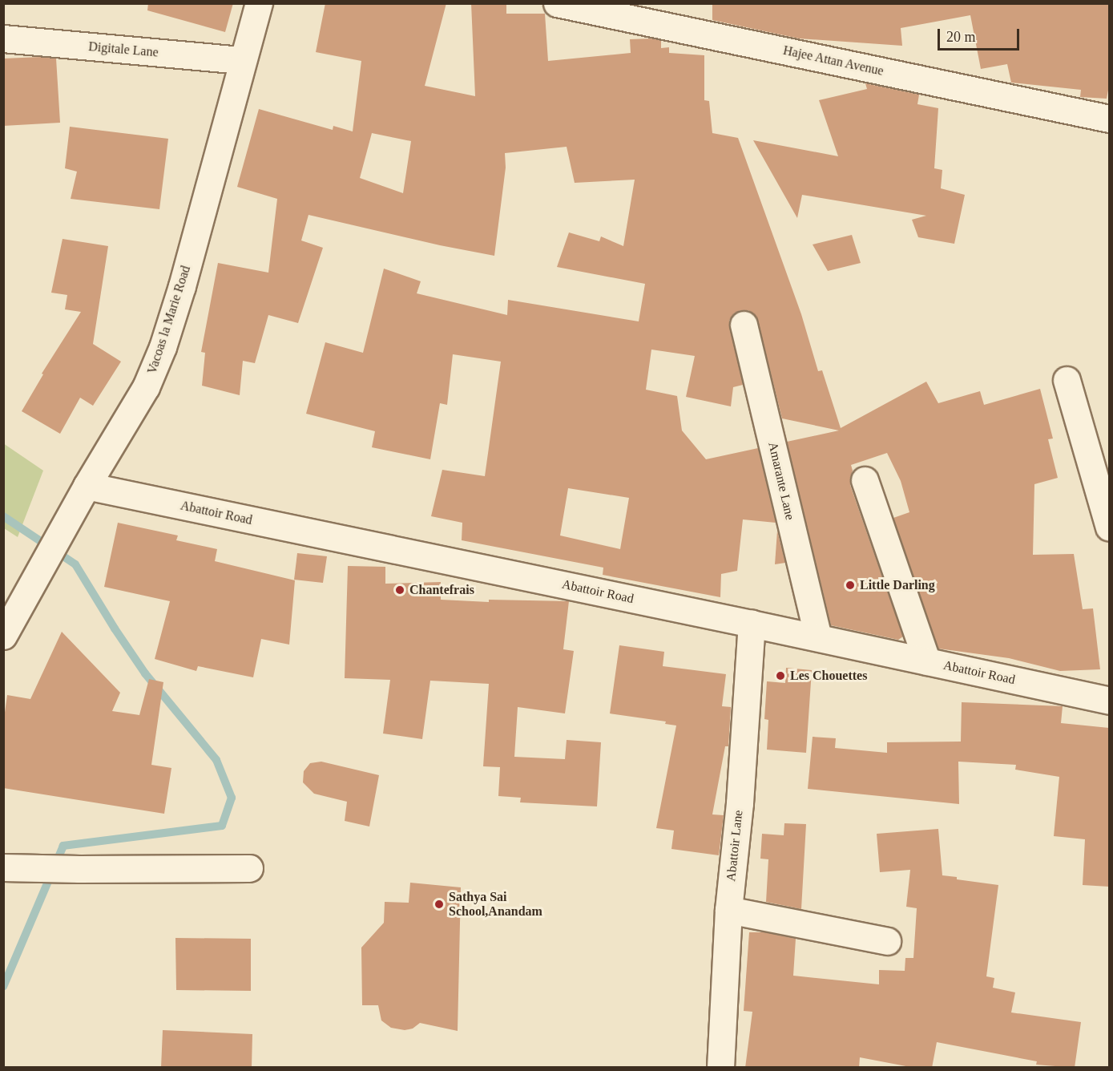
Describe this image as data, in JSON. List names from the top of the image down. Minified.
{"streets":{"street":["Digitale Lane","Hajee Attan Avenue","Vacoas la Marie Road","Amarante Lane","Abattoir Road","Abattoir Lane"]},"crossings":[["Digitale Lane","Vacoas la Marie Road"],["Vacoas la Marie Road","Abattoir Road"],["Amarante Lane","Abattoir Road"],["Abattoir Road","Abattoir Lane"]],"places":["Little Darling","Chantefrais","Les Chouettes","Sathya Sai School,Anandam"],"scale_bar":"20 m"}
